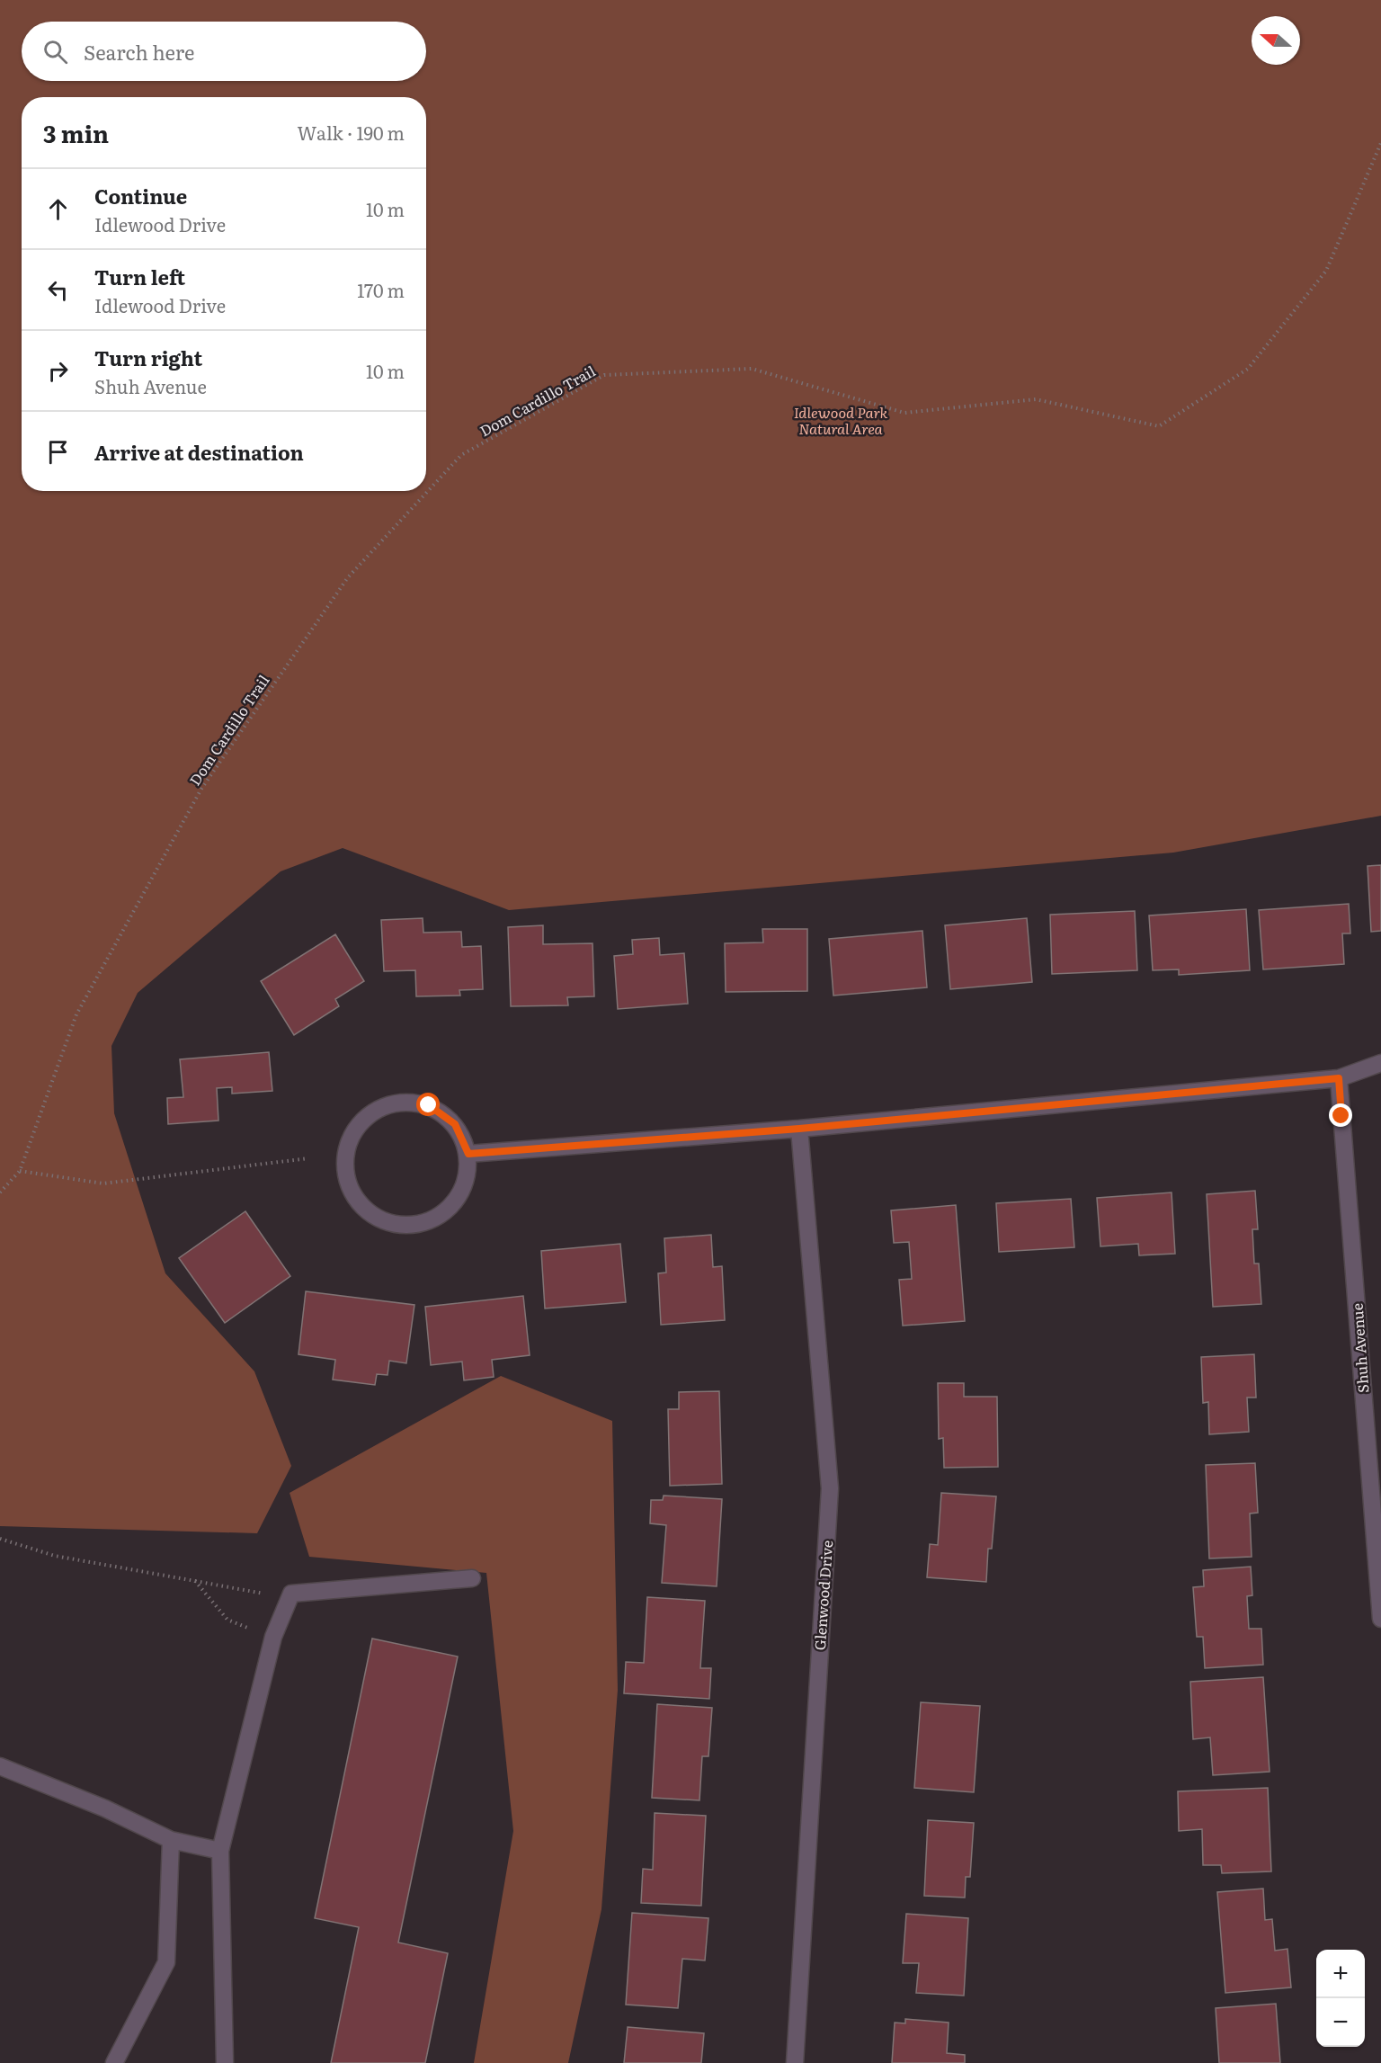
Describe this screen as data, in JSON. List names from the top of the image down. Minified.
{"streets":{"street":["Shuh Avenue","Glenwood Drive"],"path":["Dom Cardillo Trail"]},"parks":["Idlewood Park Natural Area"],"north":"left","page":{"search":"Search here","heading":["3 min","Walk · 190 m"],"list":[["Continue","Idlewood Drive","10 m"],["Turn left","Idlewood Drive","170 m"],["Turn right","Shuh Avenue","10 m"],"Arrive at destination"],"map_buttons":["+","−"]}}
